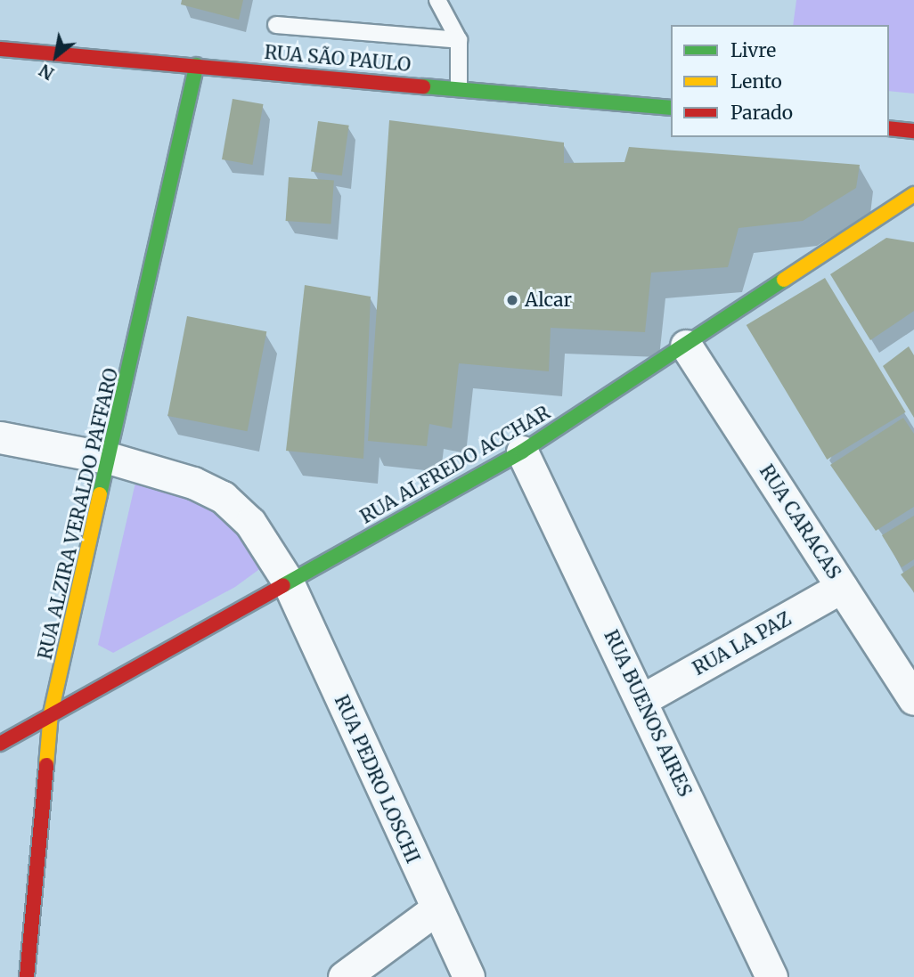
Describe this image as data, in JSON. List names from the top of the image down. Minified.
{"streets":{"street":["RUA SÃO PAULO","RUA ALFREDO ACCHAR","RUA ALZIRA VERALDO PAFFARO","RUA CARACAS","RUA LA PAZ","RUA BUENOS AIRES","RUA PEDRO LOSCHI"]},"crossings":[["RUA SÃO PAULO","RUA ALZIRA VERALDO PAFFARO"],["RUA ALFREDO ACCHAR","RUA ALZIRA VERALDO PAFFARO"],["RUA ALFREDO ACCHAR","RUA CARACAS"],["RUA ALFREDO ACCHAR","RUA BUENOS AIRES"],["RUA ALFREDO ACCHAR","RUA PEDRO LOSCHI"],["RUA ALZIRA VERALDO PAFFARO","RUA PEDRO LOSCHI"],["RUA CARACAS","RUA LA PAZ"],["RUA LA PAZ","RUA BUENOS AIRES"]],"places":["Alcar"],"legend":["Livre","Lento","Parado"],"north":"bottom left"}
